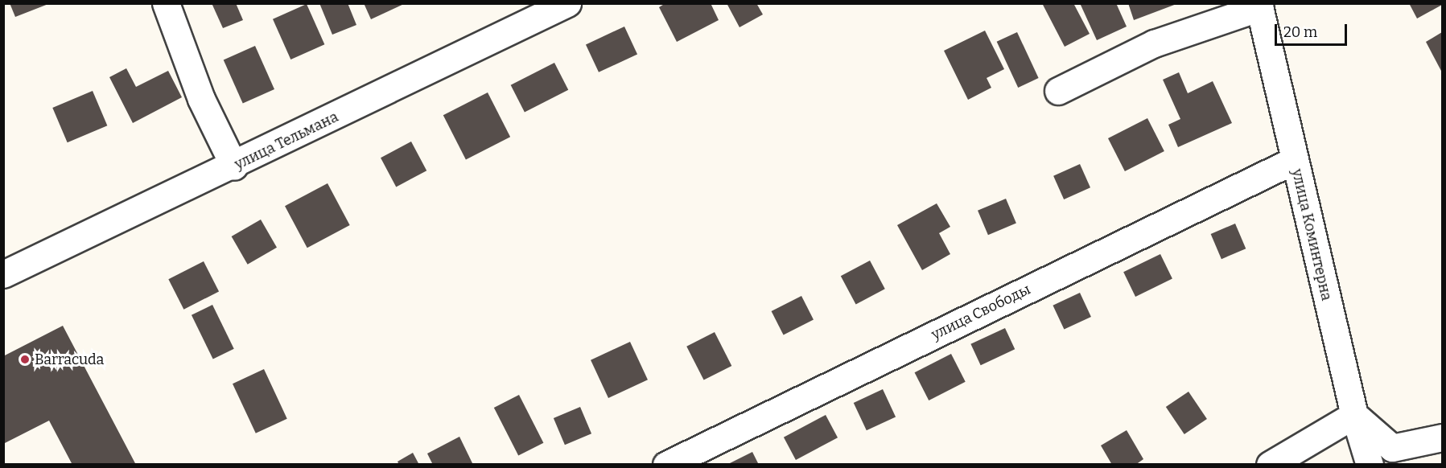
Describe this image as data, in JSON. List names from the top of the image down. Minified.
{"streets":{"street":["улица Тельмана","улица Коминтерна","улица Свободы"]},"crossings":[["улица Коминтерна","улица Свободы"]],"places":["Barracuda"],"scale_bar":"20 m"}
